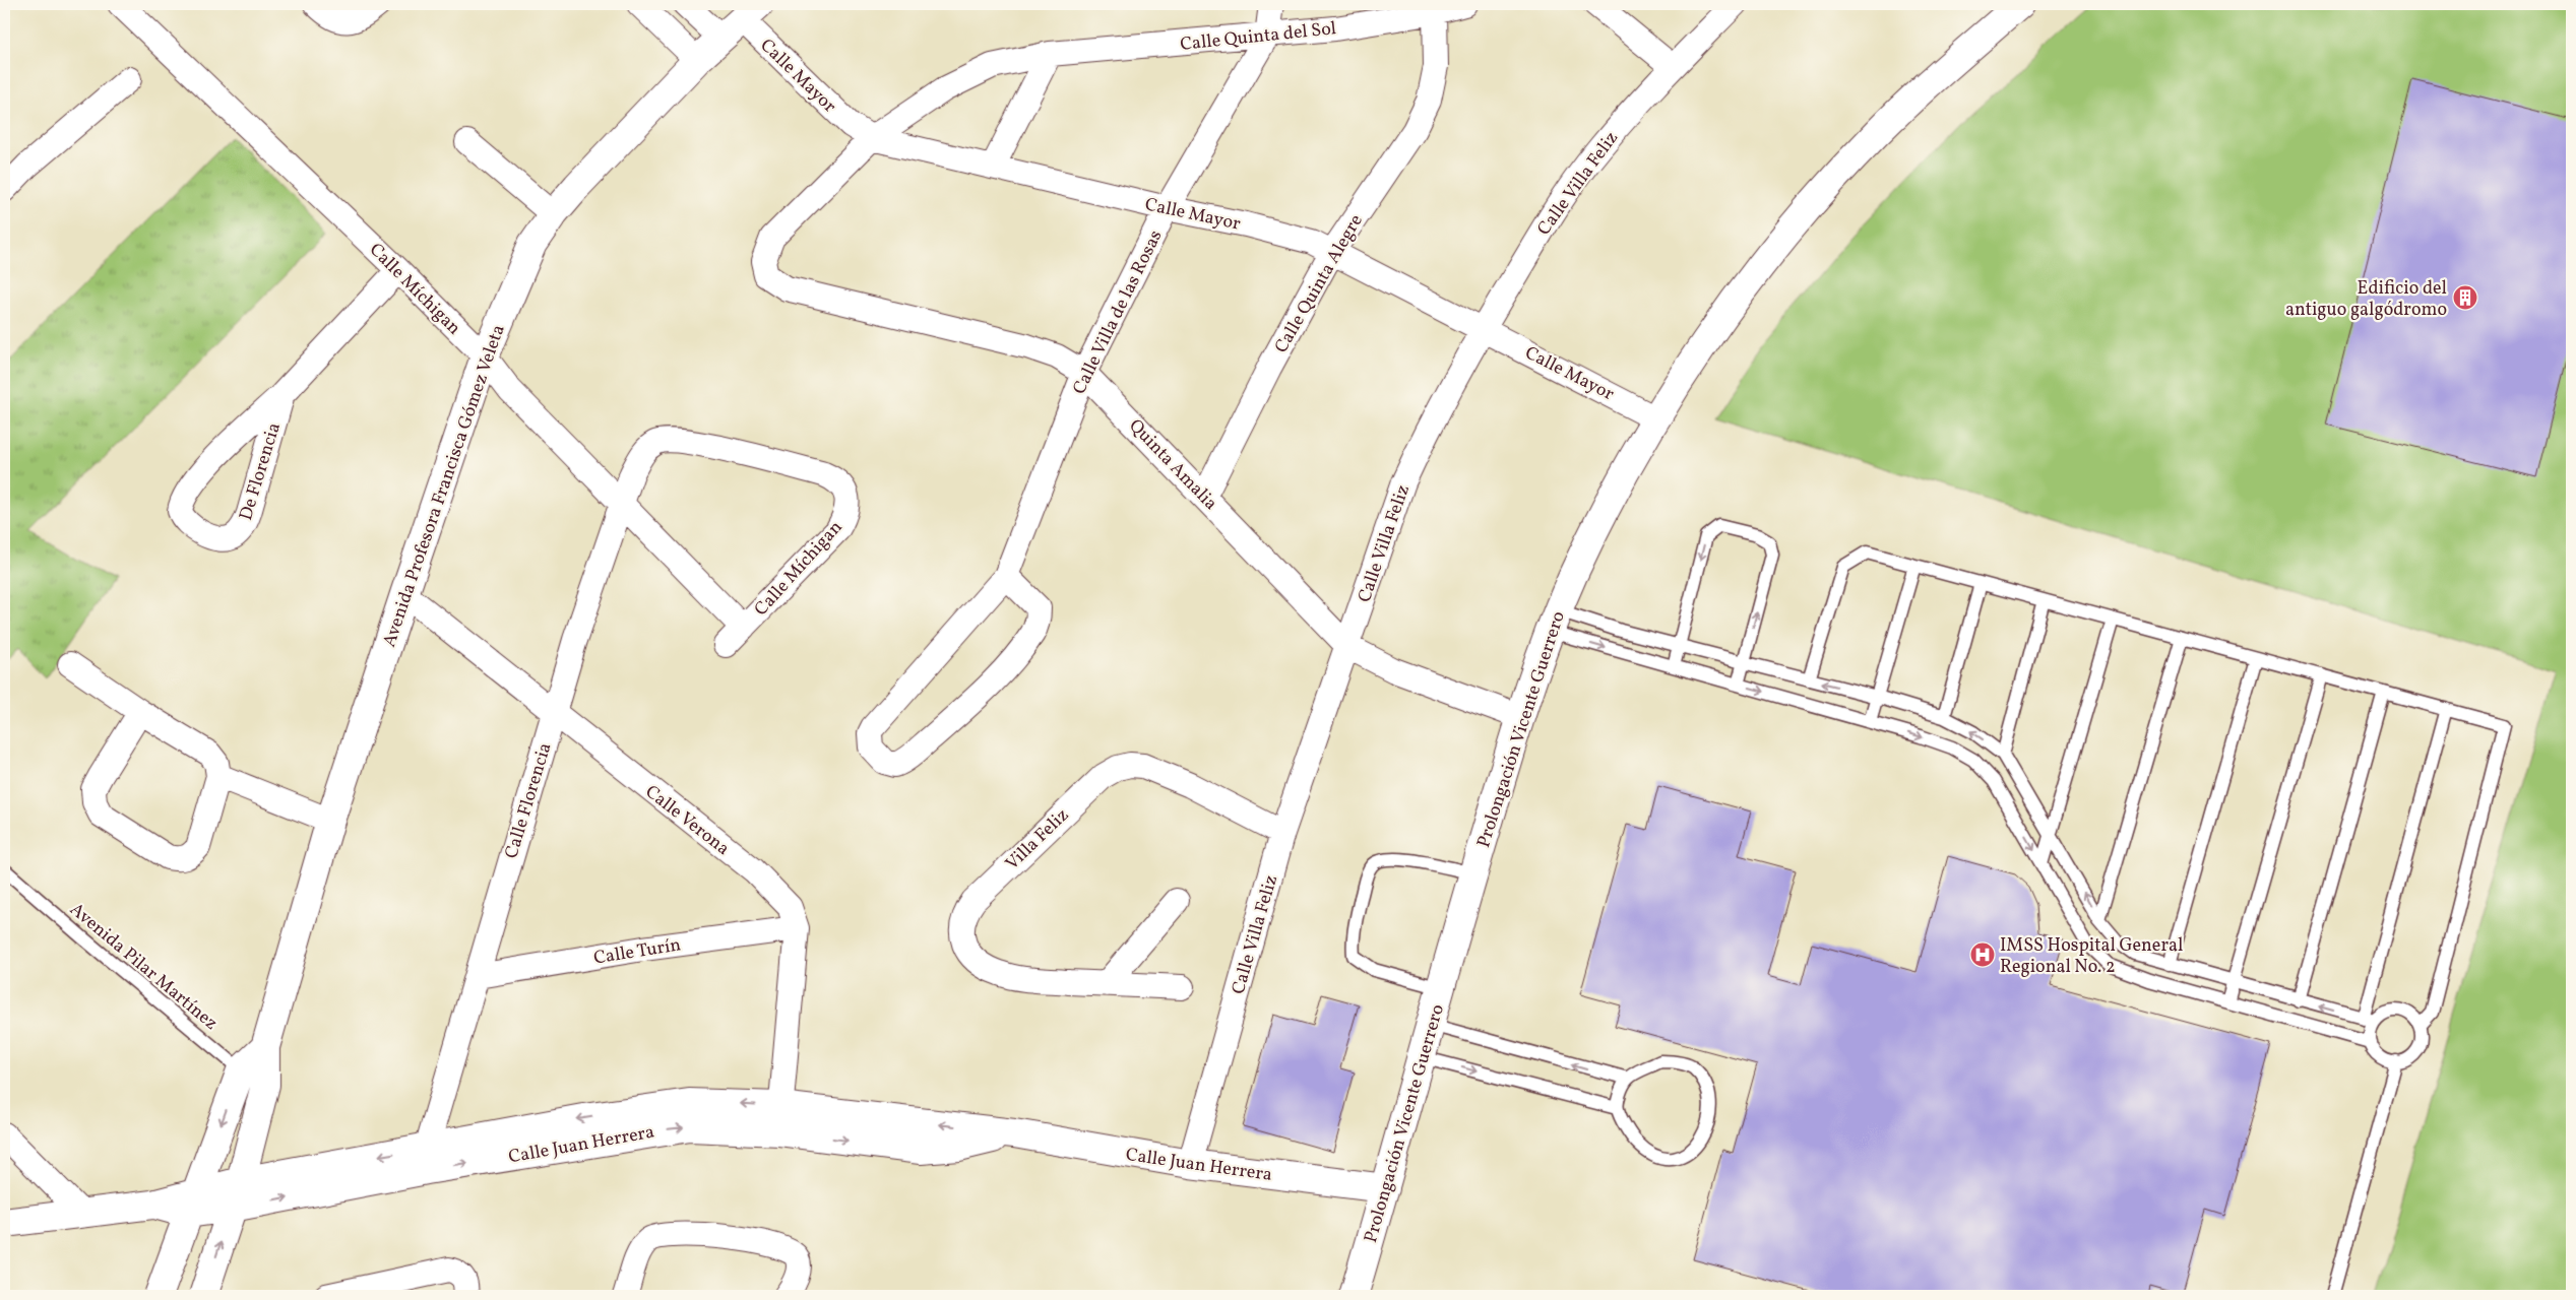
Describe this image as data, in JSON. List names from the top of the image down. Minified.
{"streets":{"street":["Calle Quinta del Sol","Calle Mayor","Calle Villa Feliz","Calle Quinta Alegre","Calle Míchigan","Calle Villa de las Rosas","Quinta Amalia","De Florencia","Avenida Profesora Francisca Gómez Veleta","Prolongación Vicente Guerrero","Calle Florencia","Calle Verona","Villa Feliz","Calle Turín","Calle Juan Herrera"],"lane":["Avenida Pilar Martínez"]},"crossings":[["Calle Quinta del Sol","Calle Mayor"],["Calle Quinta del Sol","Calle Quinta Alegre"],["Calle Quinta del Sol","Calle Villa de las Rosas"],["Calle Quinta del Sol","Quinta Amalia"],["Calle Mayor","Calle Villa Feliz"],["Calle Mayor","Calle Quinta Alegre"],["Calle Mayor","Calle Villa de las Rosas"],["Calle Mayor","Avenida Profesora Francisca Gómez Veleta"],["Calle Mayor","Prolongación Vicente Guerrero"],["Calle Villa Feliz","Quinta Amalia"],["Calle Villa Feliz","Villa Feliz"],["Calle Villa Feliz","Calle Juan Herrera"],["Calle Quinta Alegre","Quinta Amalia"],["Calle Míchigan","De Florencia"],["Calle Míchigan","Avenida Profesora Francisca Gómez Veleta"],["Calle Míchigan","Calle Florencia"],["Calle Villa de las Rosas","Quinta Amalia"],["Quinta Amalia","Prolongación Vicente Guerrero"],["Avenida Profesora Francisca Gómez Veleta","Calle Verona"],["Avenida Profesora Francisca Gómez Veleta","Avenida Pilar Martínez"],["Avenida Profesora Francisca Gómez Veleta","Calle Juan Herrera"],["Prolongación Vicente Guerrero","Calle Juan Herrera"],["Calle Florencia","Calle Verona"],["Calle Florencia","Calle Turín"],["Calle Florencia","Calle Juan Herrera"],["Calle Verona","Calle Turín"],["Calle Verona","Calle Juan Herrera"]],"places":{"building":["Edificio del antiguo galgódromo"],"hospital":["IMSS Hospital General Regional No. 2"]}}
